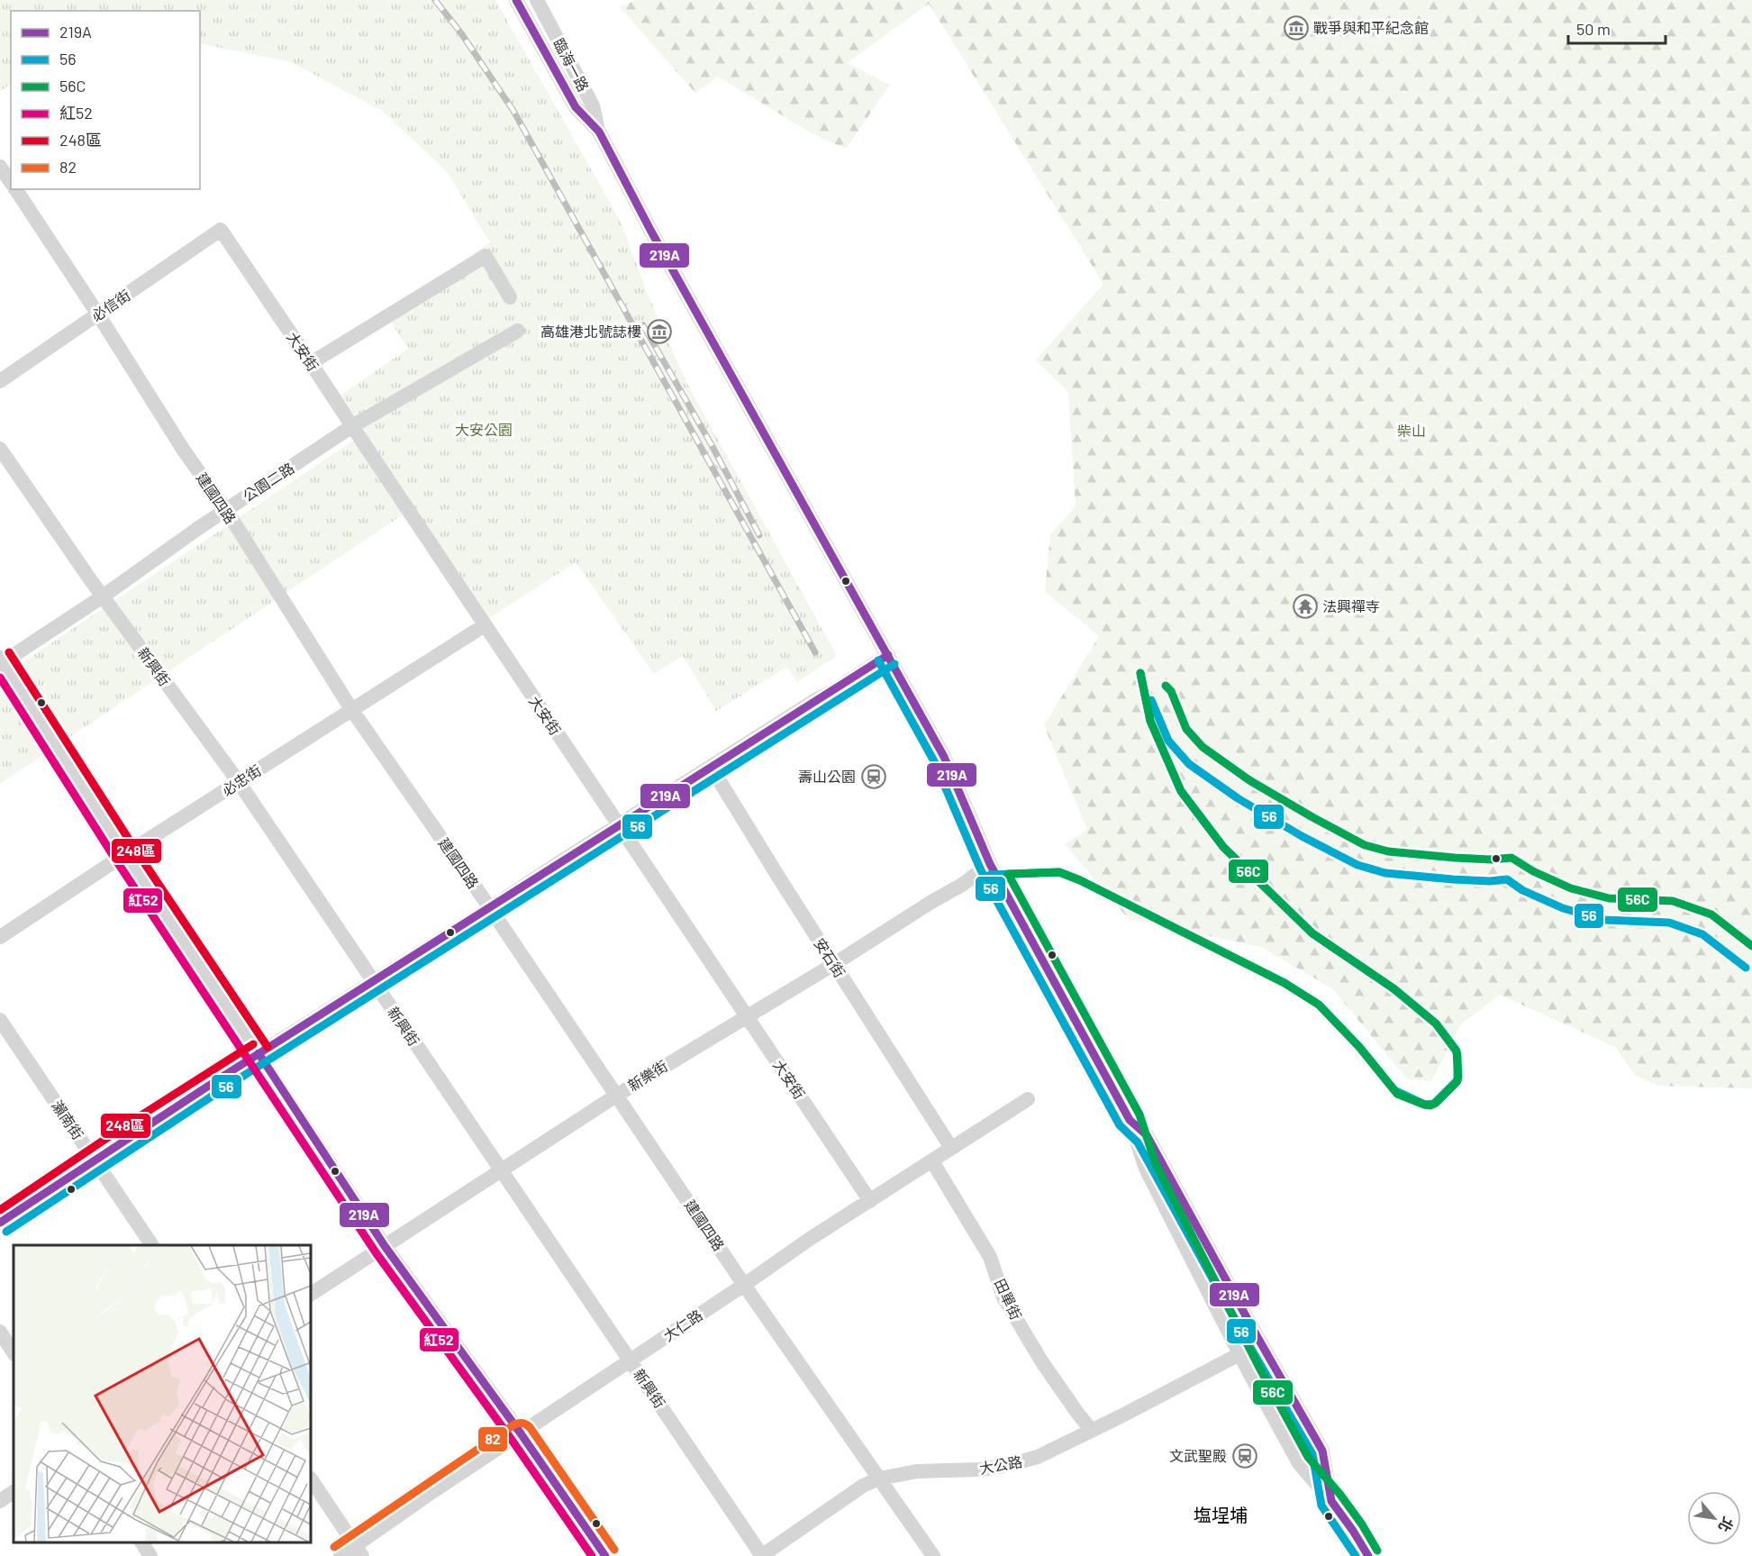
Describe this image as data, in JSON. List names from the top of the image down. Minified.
{"streets":{"street":["臨海一路","必信街","大安街","公園二路","建國四路","新興街","必忠街","安石街","新樂街","瀨南街","田單街","大仁路","大公路"]},"crossings":[["必信街","大安街"],["必信街","建國四路"],["大安街","公園二路"],["大安街","必忠街"],["大安街","新樂街"],["大安街","大仁路"],["公園二路","建國四路"],["公園二路","新興街"],["建國四路","必忠街"],["建國四路","新樂街"],["建國四路","大仁路"],["建國四路","大公路"],["新興街","必忠街"],["新興街","新樂街"],["新興街","大仁路"],["新興街","大公路"],["安石街","新樂街"],["安石街","大仁路"],["田單街","大仁路"],["田單街","大公路"]],"districts":["塩埕埔"],"parks":["大安公園","柴山"],"places":{"museum":["戰爭與和平紀念館","高雄港北號誌樓"],"temple":["法興禪寺"],"station":["壽山公園","文武聖殿"]},"lines":["transit line 219A","transit line 248區","transit line 56","transit line 56C","transit line 紅52","transit line 82"],"legend":["219A","56","56C","紅52","248區","82"],"scale_bar":"50 m","north":"bottom right"}
